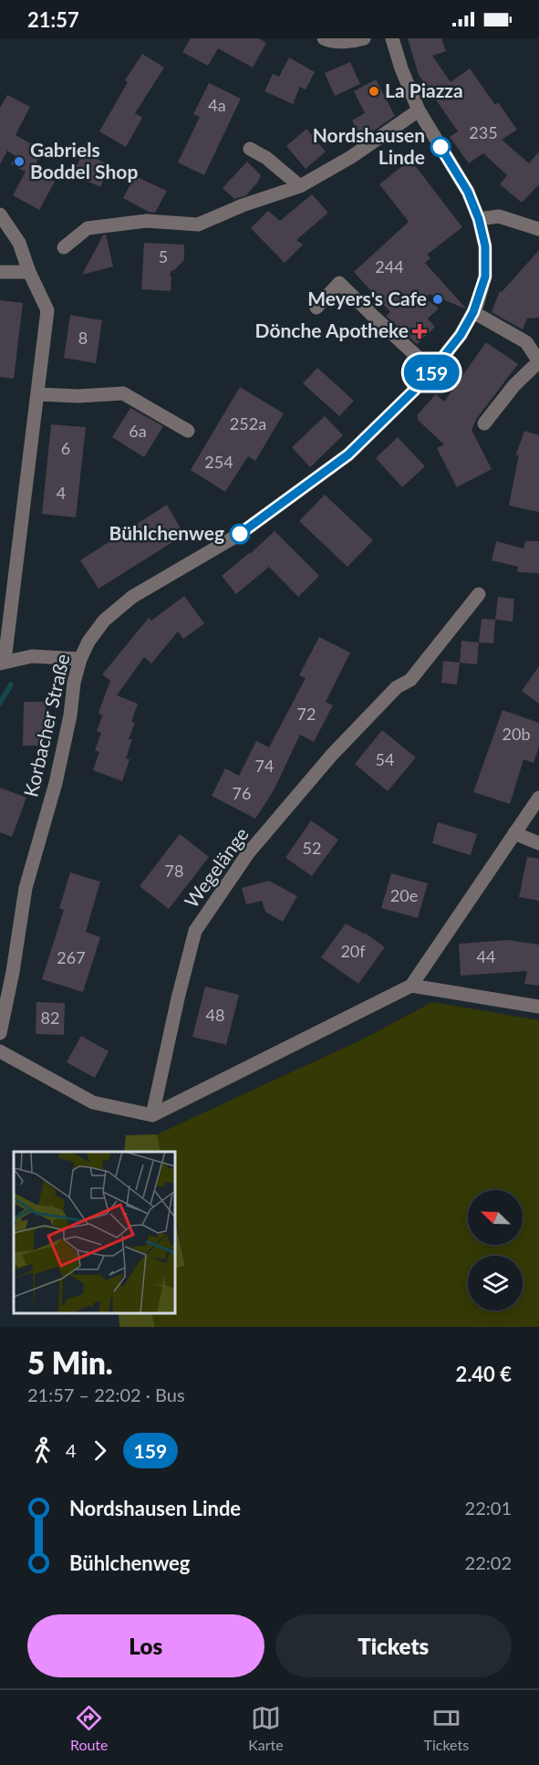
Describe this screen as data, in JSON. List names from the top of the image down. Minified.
{"streets":{"street":["Korbacher Straße","Wegelänge"]},"places":{"other":["La Piazza","Nordshausen Linde","Gabriels Boddel Shop","Meyers's Cafe","Bühlchenweg"],"health":["Dönche Apotheke"]},"lines":["bus line 159"],"house_numbers":["4a","235","5","244","8","252a","6a","6","254","4","72","20b","54","74","76","52","78","20e","20f","44","267","48","82"],"north":"top left","page":{"status":"21:57","on_map":"159","heading":["5 Min.","21:57 – 22:02 · Bus","2.40 €"],"legs":["4","159"],"list":[{"name":"Nordshausen Linde","value":"22:01"},{"name":"Bühlchenweg","value":"22:02"}],"buttons":["Los","Tickets"],"tabs":["Route","Karte","Tickets"]}}
